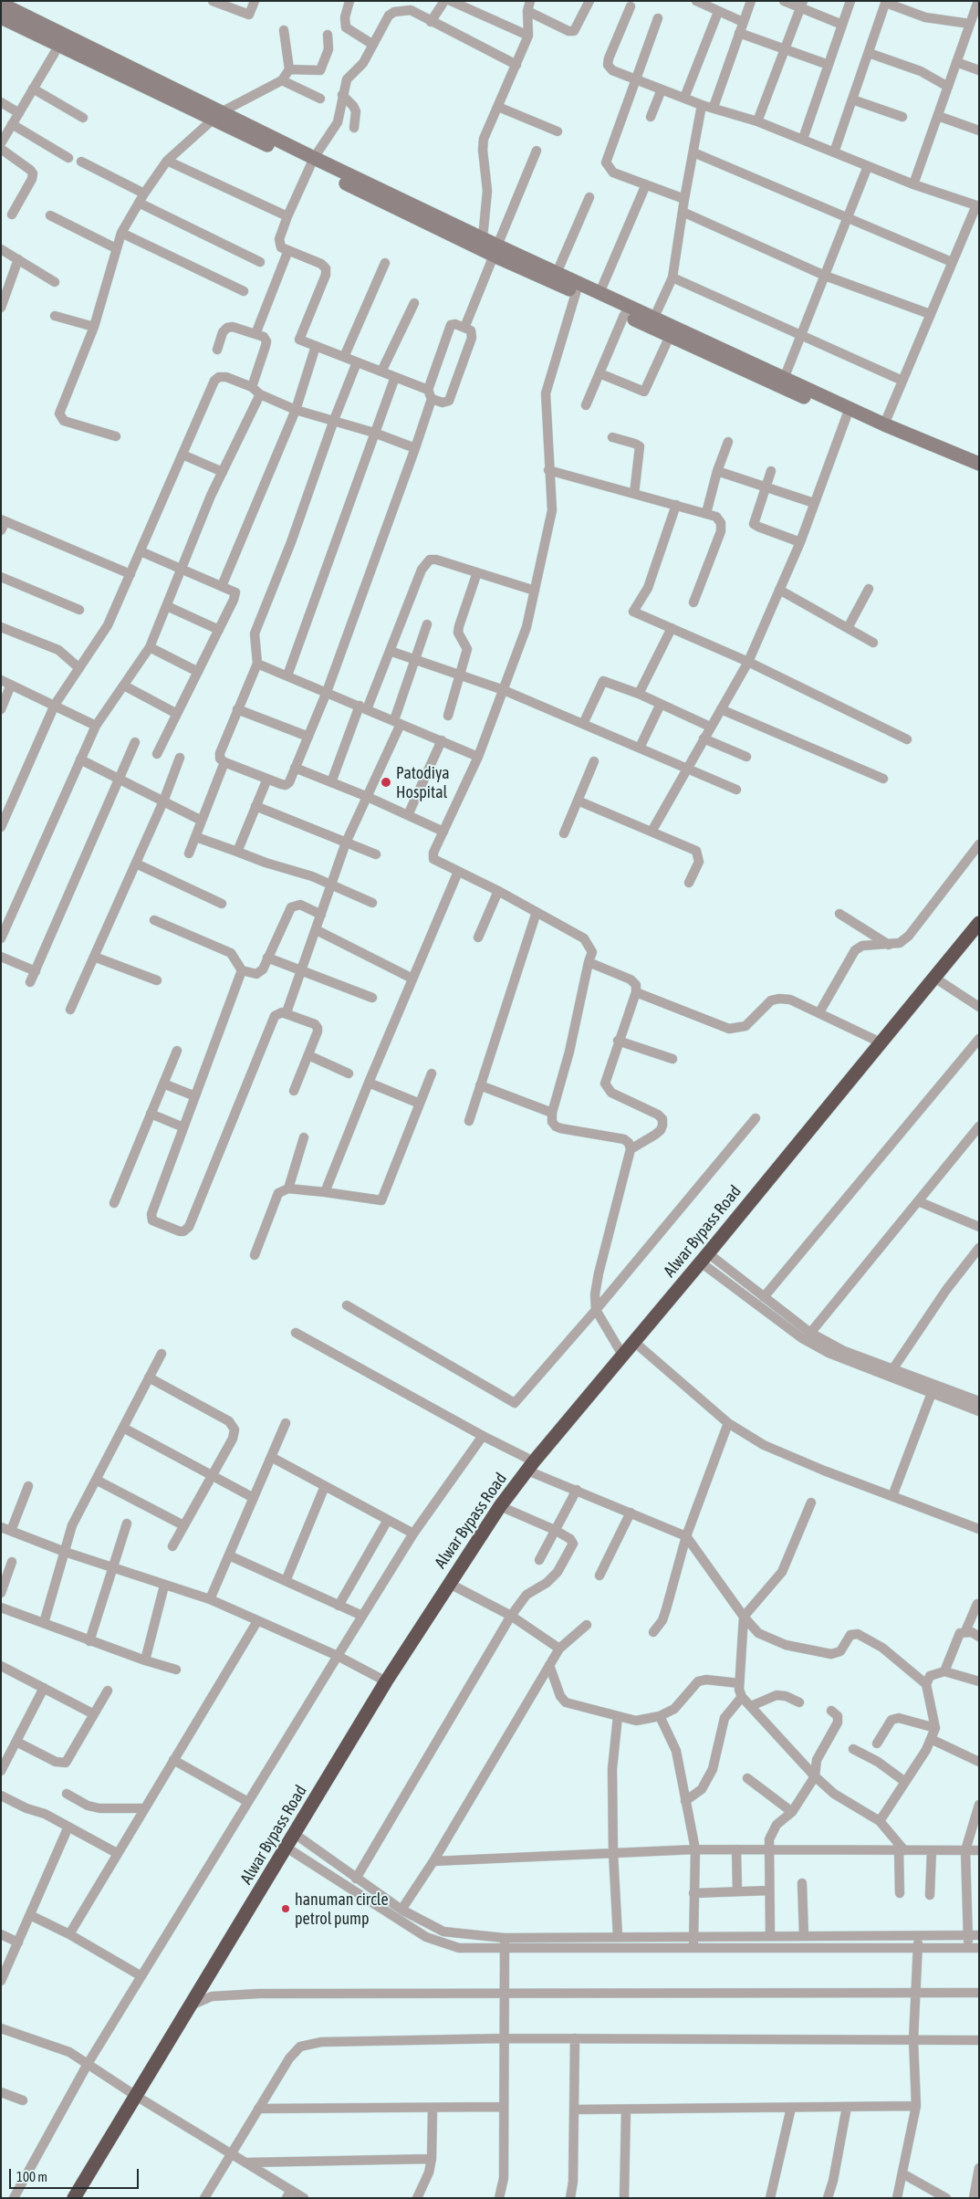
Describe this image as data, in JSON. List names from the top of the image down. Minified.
{"streets":{"highway":["Alwar Bypass Road"]},"places":["Patodiya Hospital","hanuman circle petrol pump"],"scale_bar":"100 m"}
